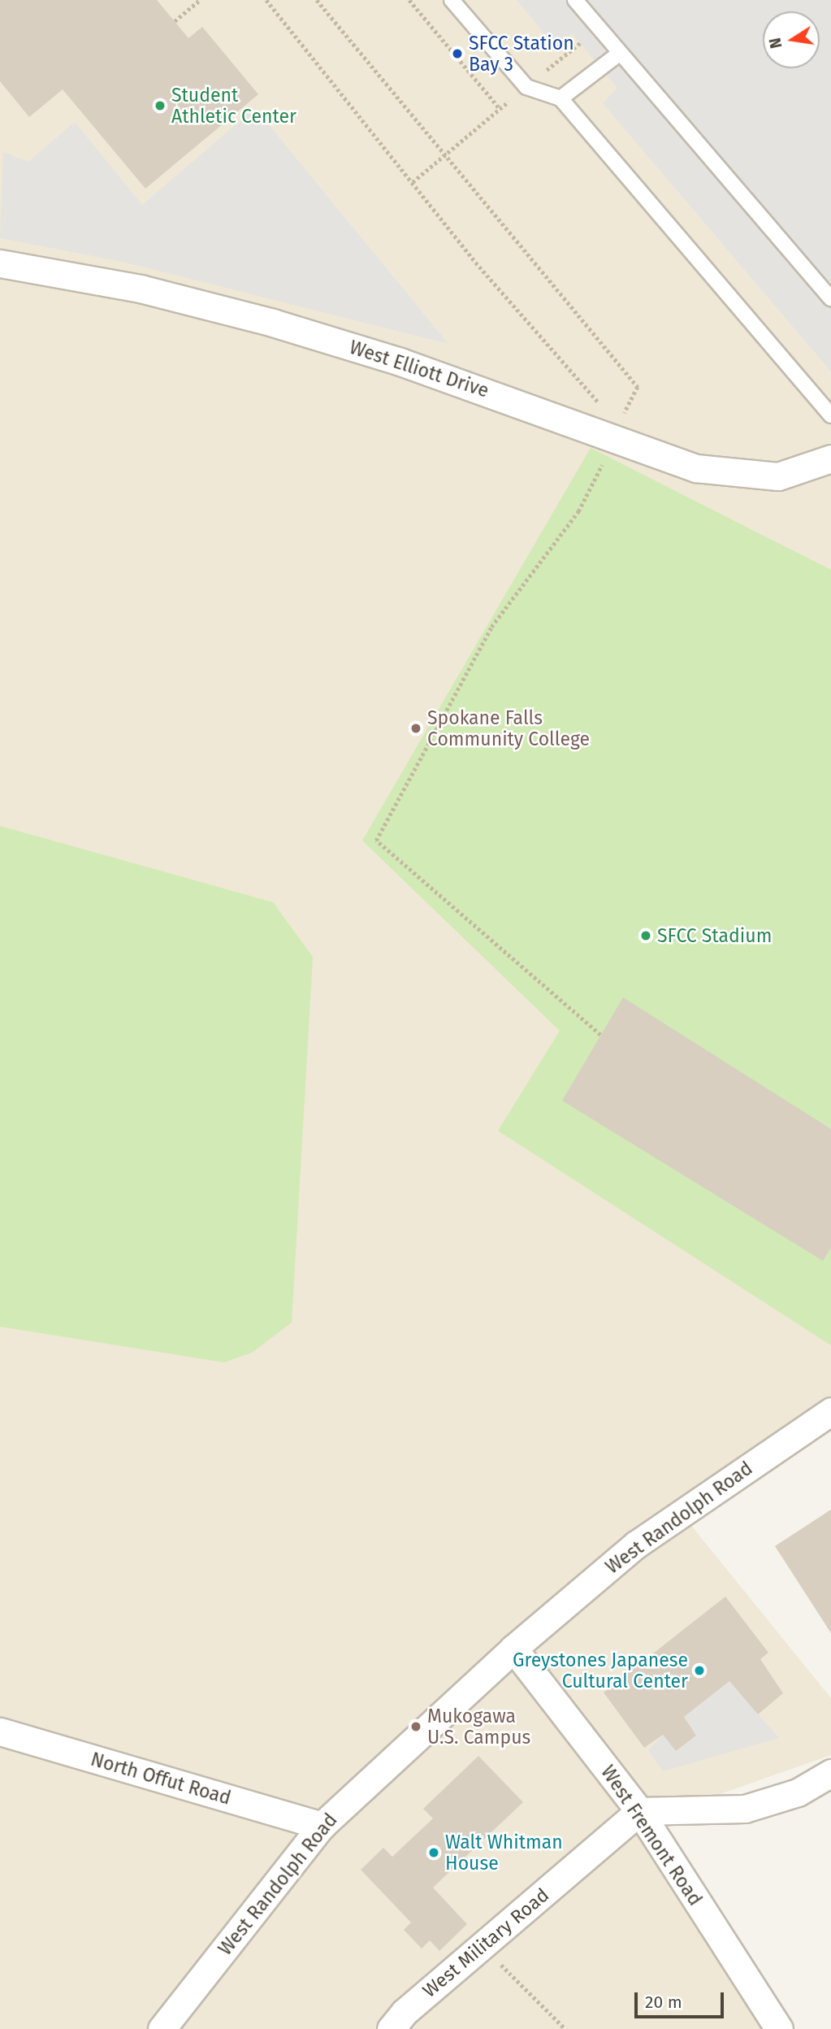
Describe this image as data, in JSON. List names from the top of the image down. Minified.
{"streets":{"street":["West Elliott Drive","West Randolph Road","North Offut Road","West Fremont Road","West Military Road"]},"crossings":[["West Randolph Road","North Offut Road"],["West Randolph Road","West Fremont Road"],["West Fremont Road","West Military Road"]],"places":["SFCC Station Bay 3","Student Athletic Center","Spokane Falls Community College","SFCC Stadium","Greystones Japanese Cultural Center","Mukogawa U.S. Campus","Walt Whitman House"],"scale_bar":"20 m","north":"left"}
